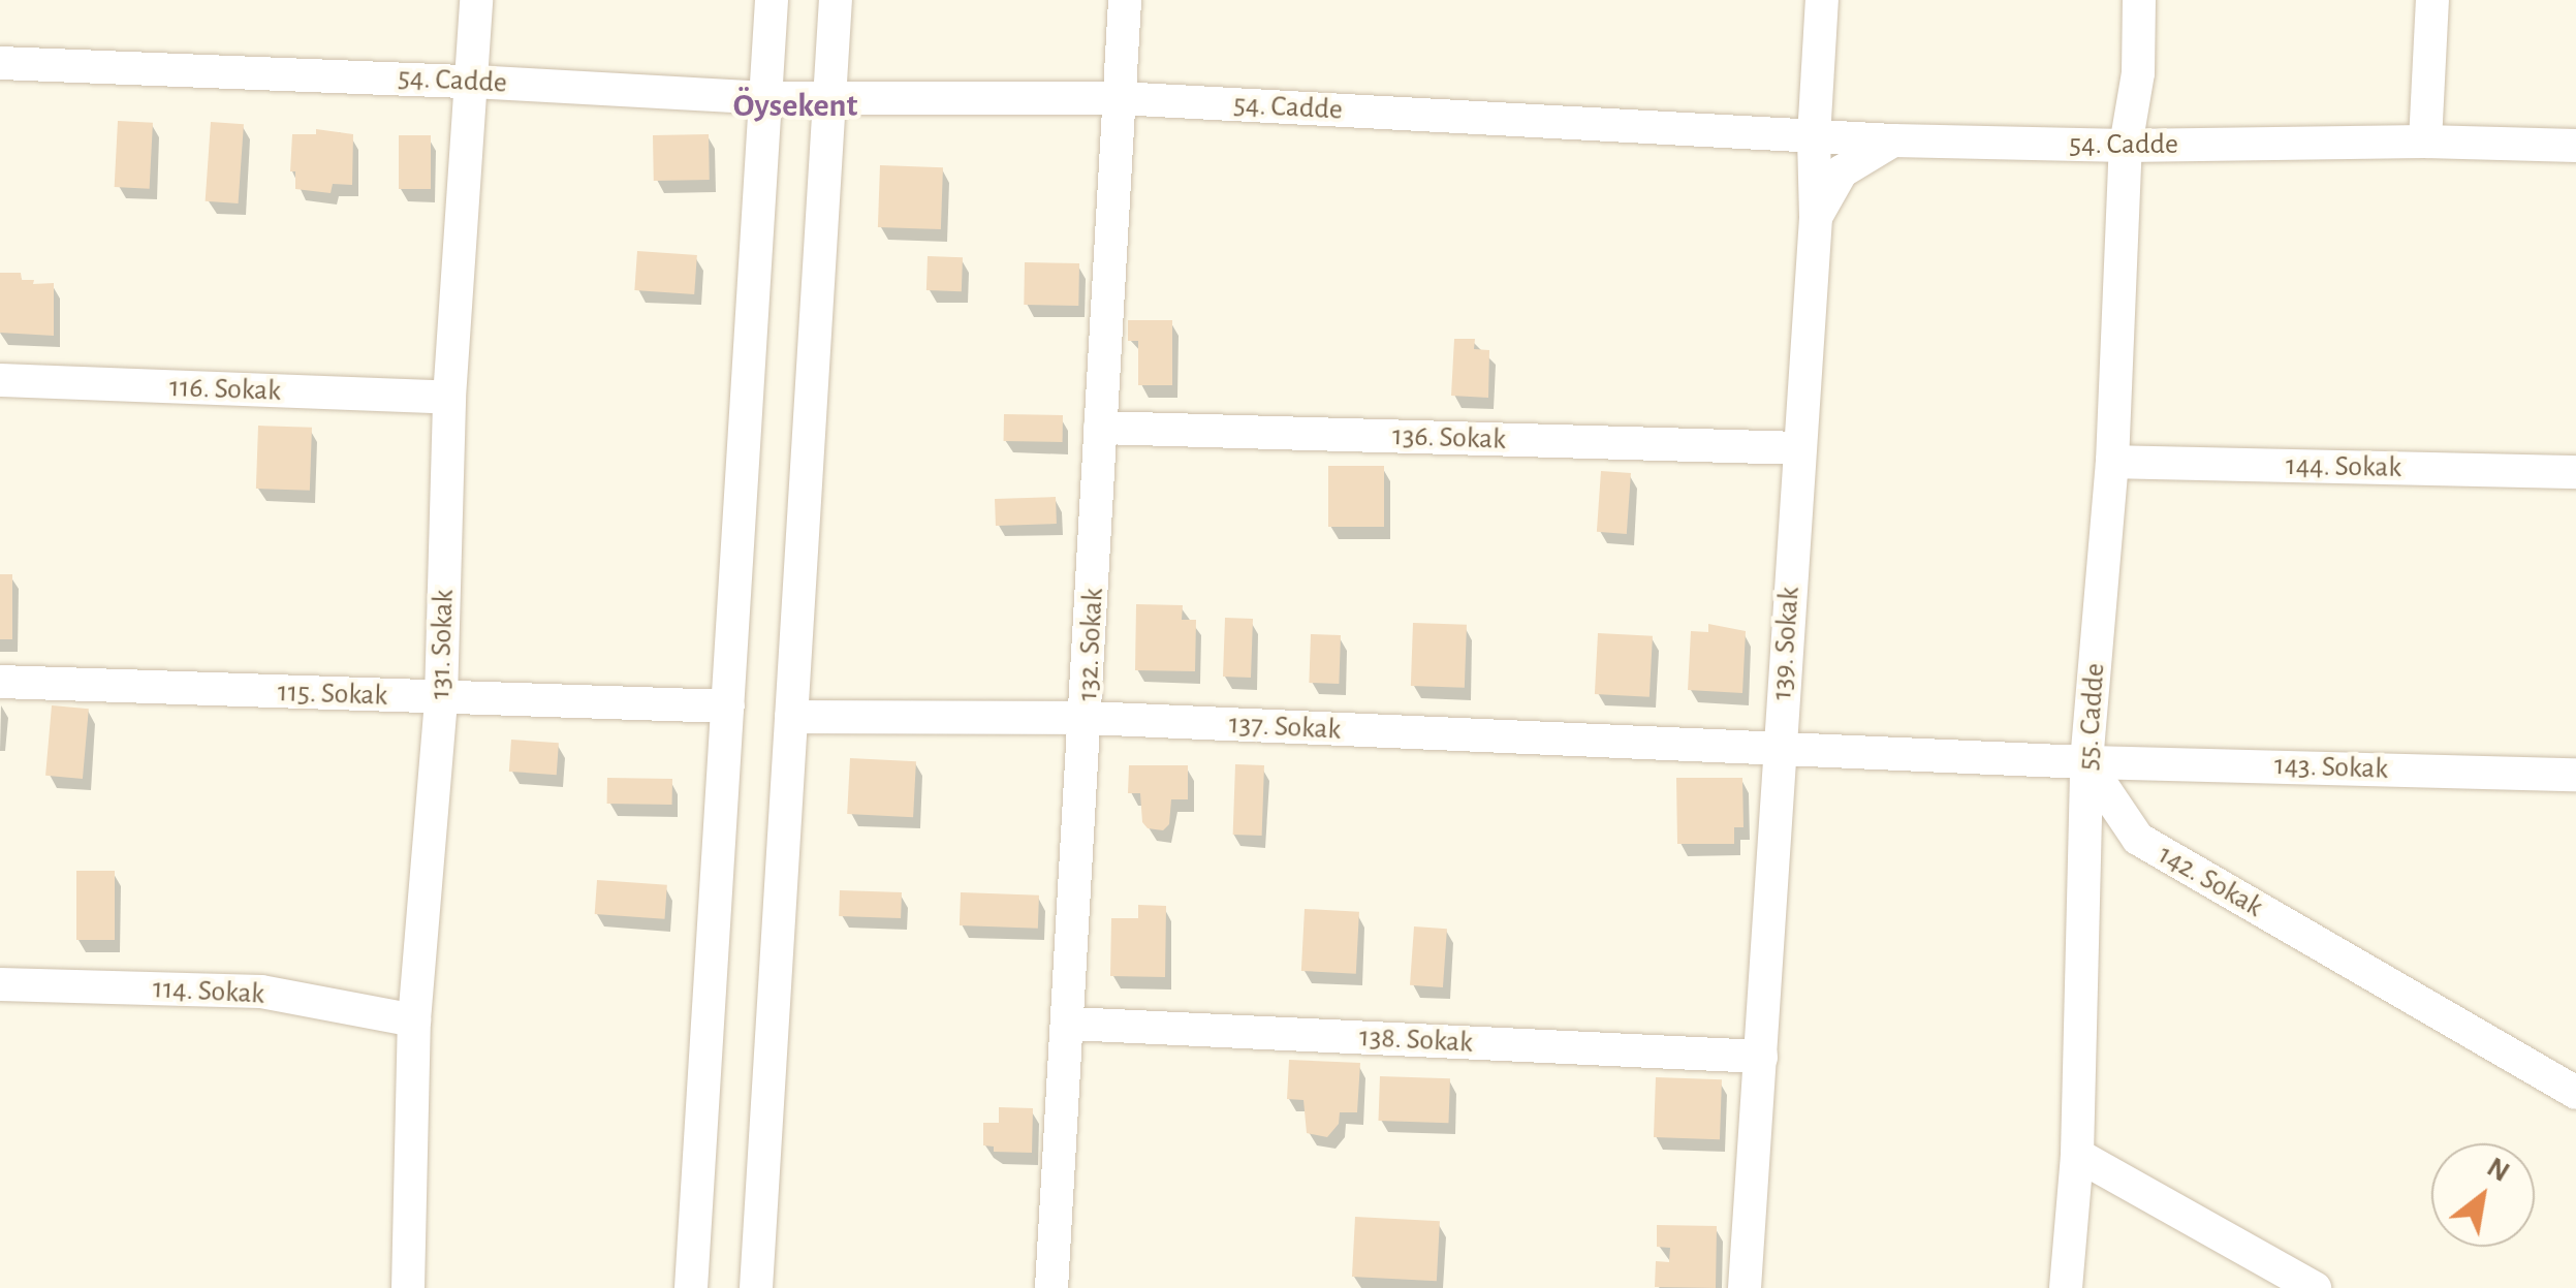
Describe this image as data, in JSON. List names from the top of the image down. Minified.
{"streets":{"street":["54. Cadde","116. Sokak","136. Sokak","144. Sokak","139. Sokak","131. Sokak","132. Sokak","115. Sokak","55. Cadde","137. Sokak","143. Sokak","142. Sokak","114. Sokak","138. Sokak"]},"crossings":[["54. Cadde","139. Sokak"],["54. Cadde","131. Sokak"],["54. Cadde","132. Sokak"],["54. Cadde","55. Cadde"],["116. Sokak","131. Sokak"],["136. Sokak","139. Sokak"],["136. Sokak","132. Sokak"],["144. Sokak","55. Cadde"],["139. Sokak","137. Sokak"],["139. Sokak","138. Sokak"],["131. Sokak","115. Sokak"],["131. Sokak","114. Sokak"],["132. Sokak","137. Sokak"],["132. Sokak","138. Sokak"],["55. Cadde","143. Sokak"],["55. Cadde","142. Sokak"],["143. Sokak","142. Sokak"]],"districts":["Öysekent"],"north":"top right"}
